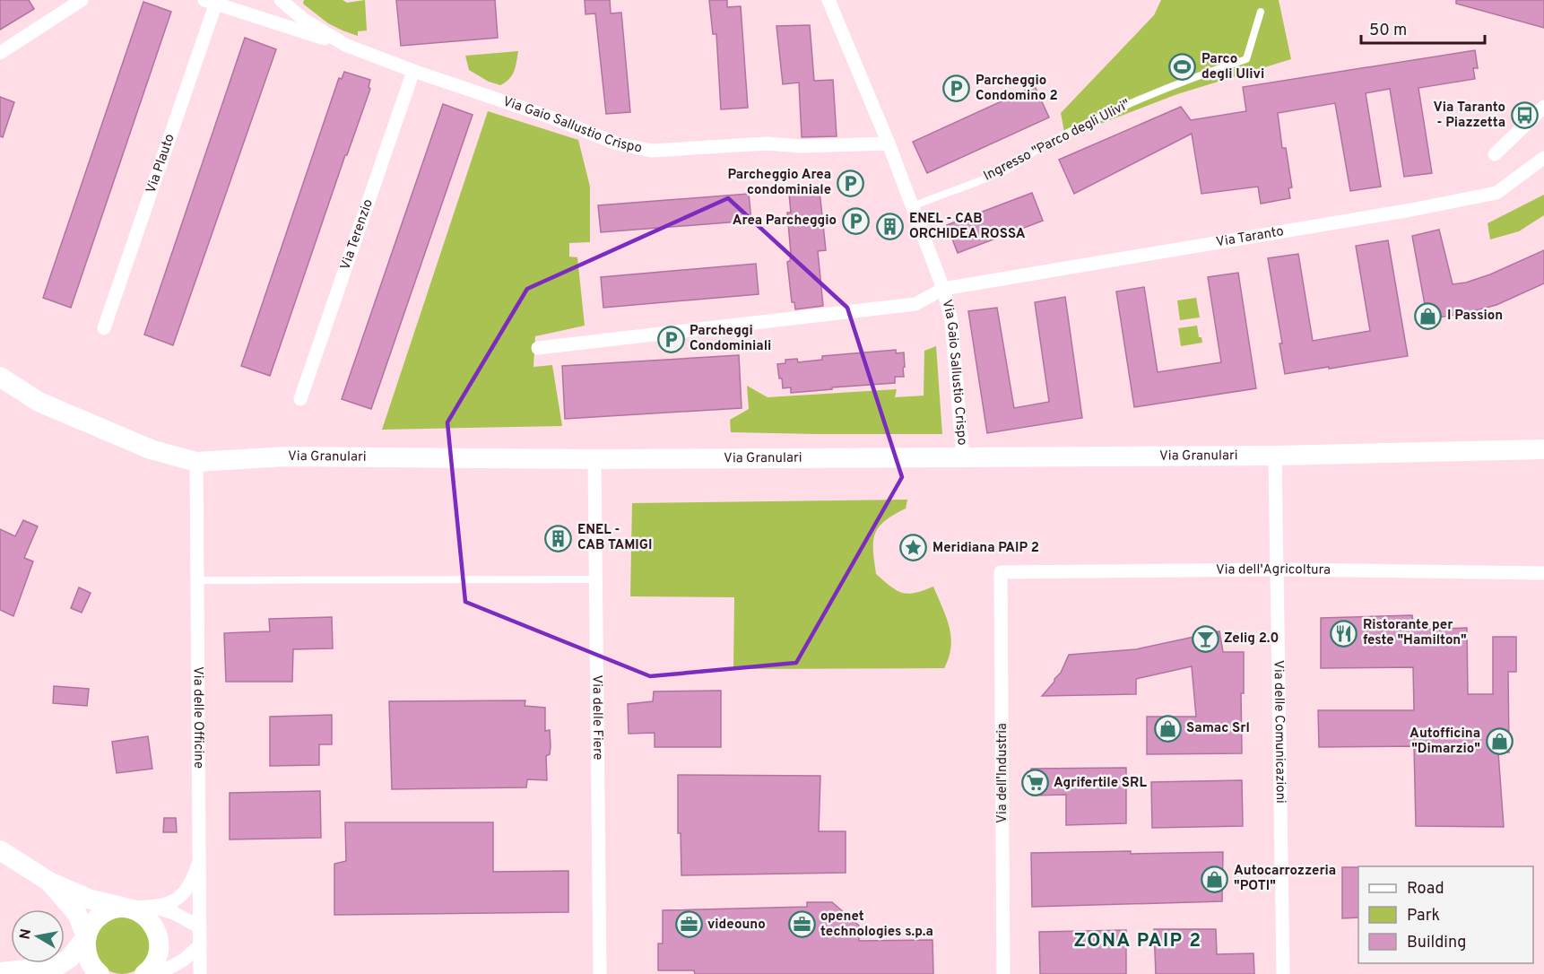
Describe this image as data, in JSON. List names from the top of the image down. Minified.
{"streets":{"street":["Via Gaio Sallustio Crispo","Via Plauto","Via Terenzio","Via Taranto","Via Granulari","Via dell'Agricoltura","Via delle Fiere","Via delle Officine","Via delle Comunicazioni","Via dell'Industria"],"lane":["Ingresso \"Parco degli Ulivi\""]},"crossings":[["Via Gaio Sallustio Crispo","Ingresso \"Parco degli Ulivi\""],["Via Gaio Sallustio Crispo","Via Terenzio"],["Via Gaio Sallustio Crispo","Via Taranto"],["Via Gaio Sallustio Crispo","Via Granulari"],["Via Granulari","Via delle Fiere"],["Via Granulari","Via delle Officine"],["Via Granulari","Via delle Comunicazioni"],["Via dell'Agricoltura","Via delle Comunicazioni"],["Via dell'Agricoltura","Via dell'Industria"]],"districts":["ZONA PAIP 2"],"places":{"sports":["Parco degli Ulivi"],"parking":["Parcheggio Condomino 2","Parcheggio Area condominiale","Area Parcheggio","Parcheggi Condominiali"],"bus stop":["Via Taranto - Piazzetta"],"building":["ENEL - CAB ORCHIDEA ROSSA","ENEL - CAB TAMIGI"],"shop":["I Passion","Samac Srl","Autofficina \"Dimarzio\"","Autocarrozzeria \"POTI\""],"place":["Meridiana PAIP 2"],"restaurant":["Ristorante per feste \"Hamilton\""],"bar":["Zelig 2.0"],"supermarket":["Agrifertile SRL"],"office":["videouno","openet technologies s.p.a"]},"legend":["Road","Park","Building"],"scale_bar":"50 m","north":"left"}
